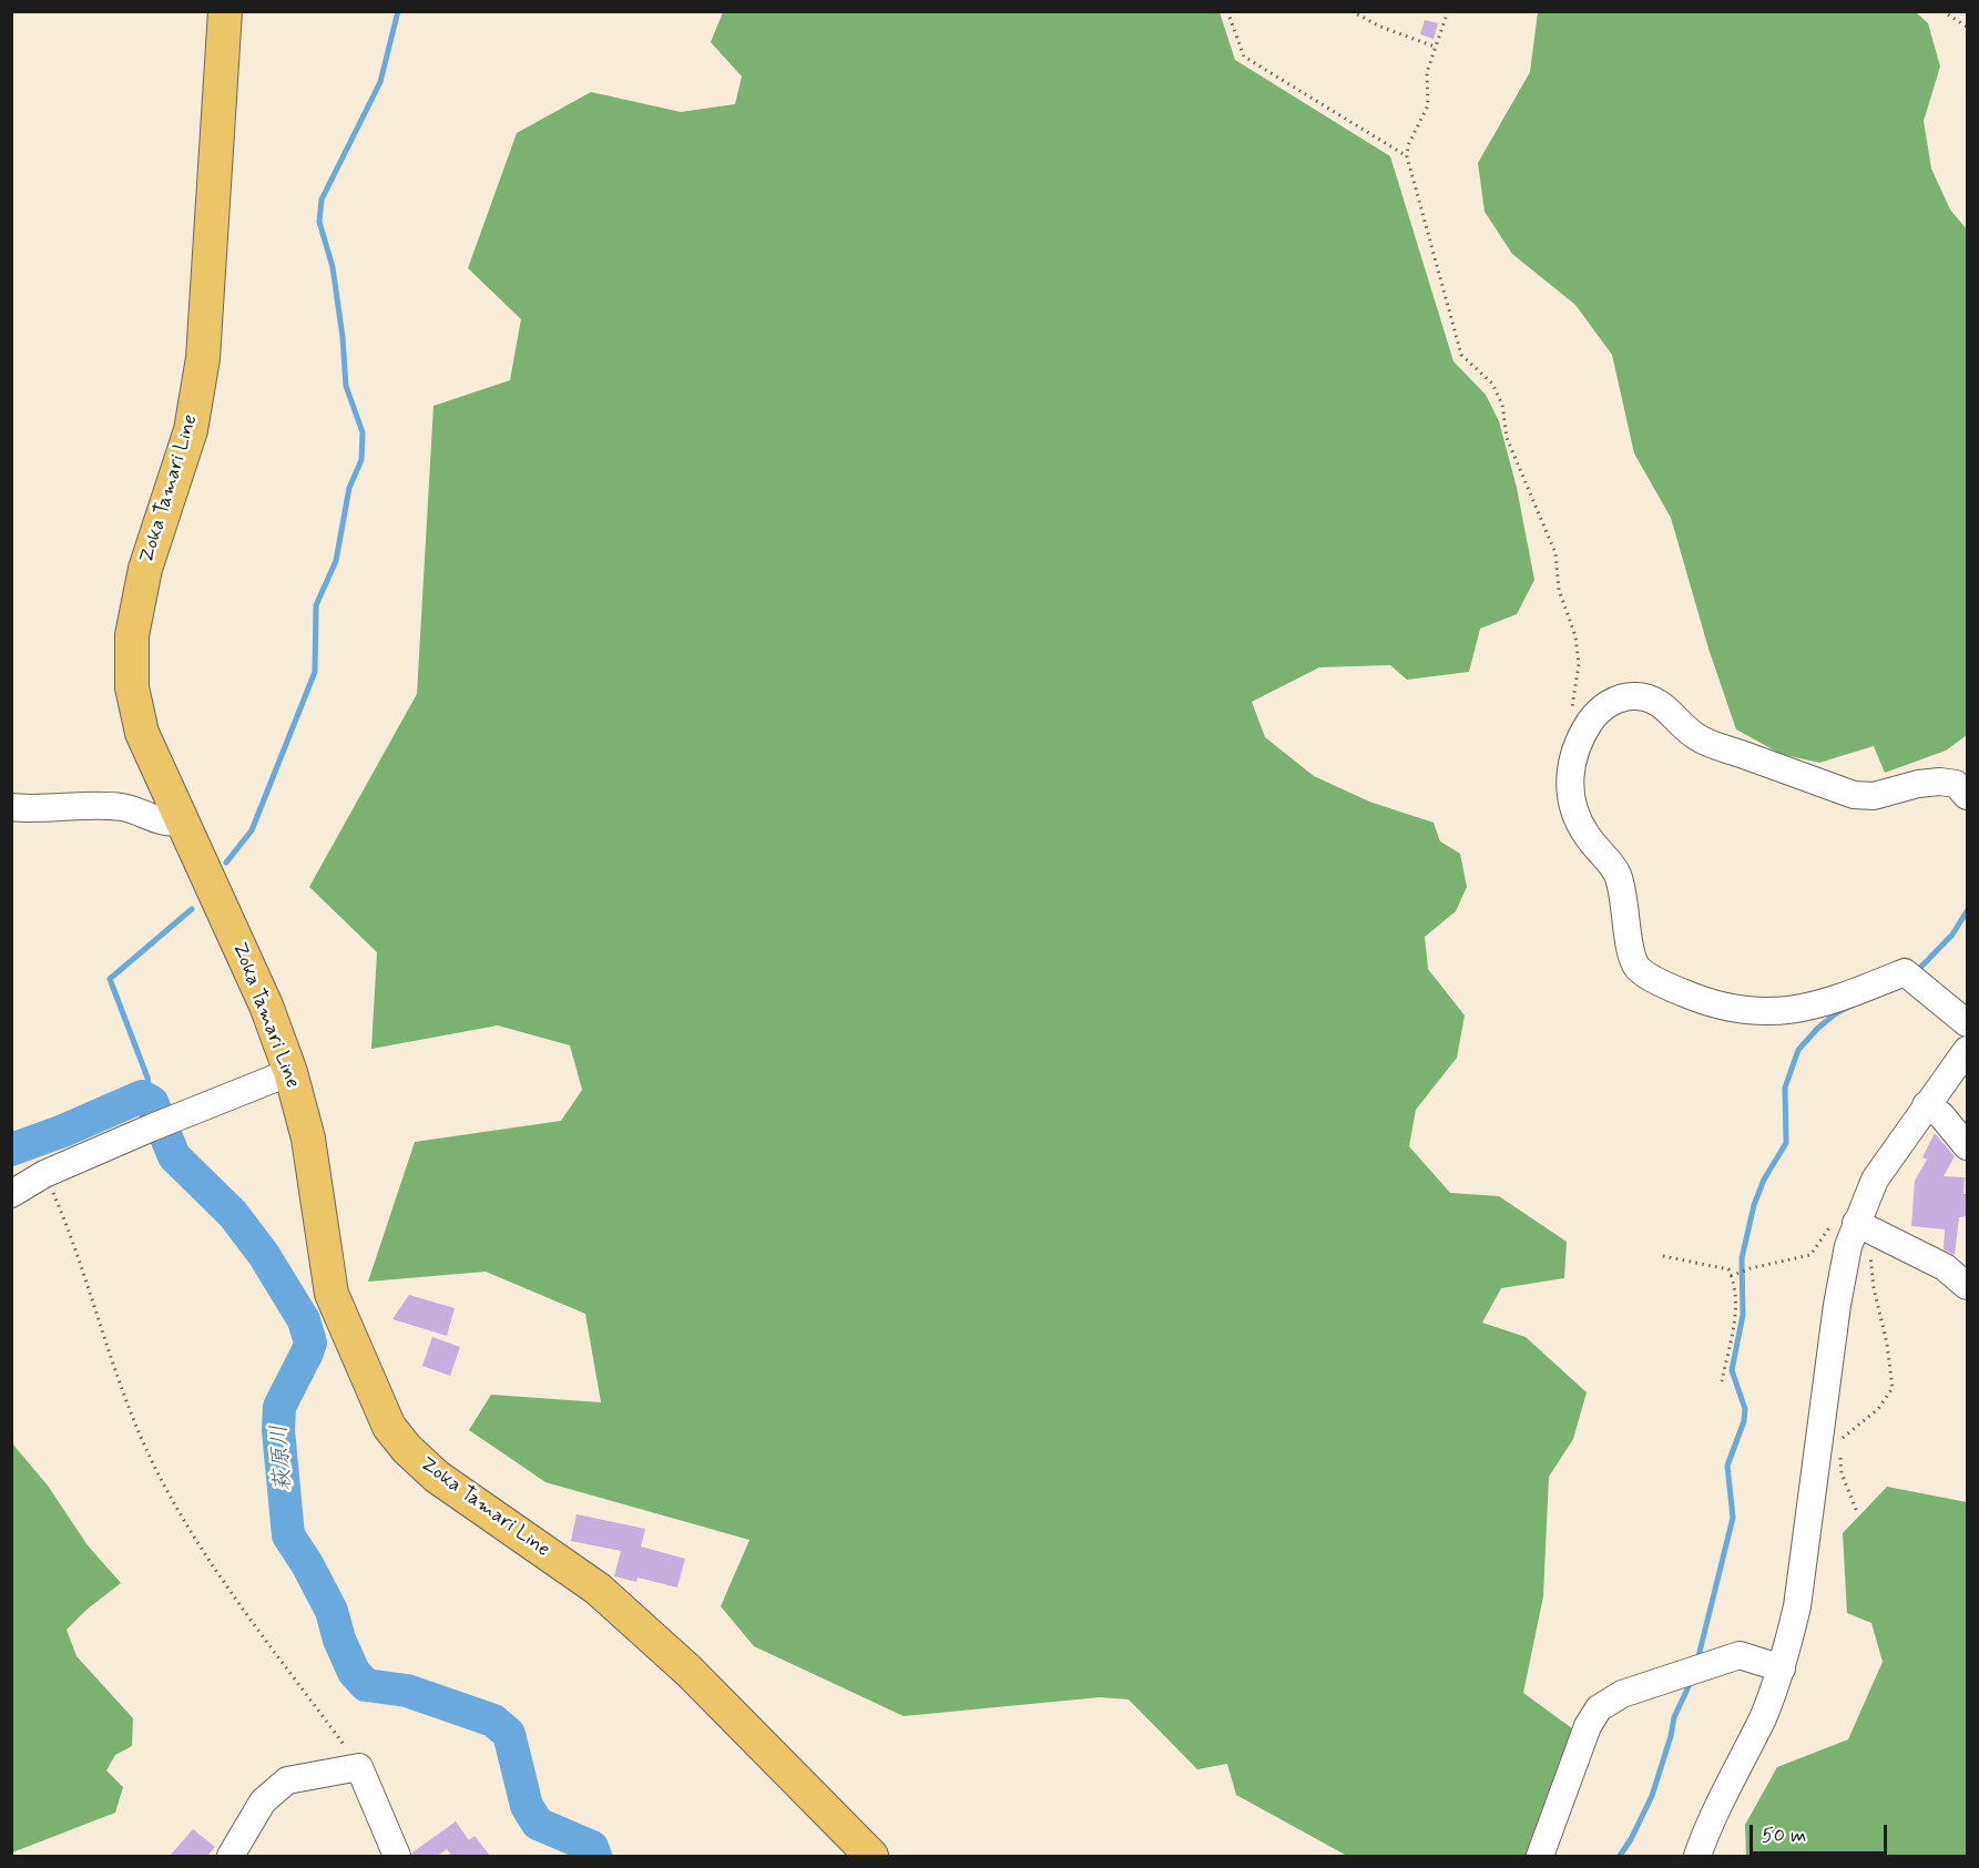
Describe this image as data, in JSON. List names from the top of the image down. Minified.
{"streets":{"main road":["Zoka Tamari Line"]},"water":["萩原川"],"scale_bar":"50 m"}
